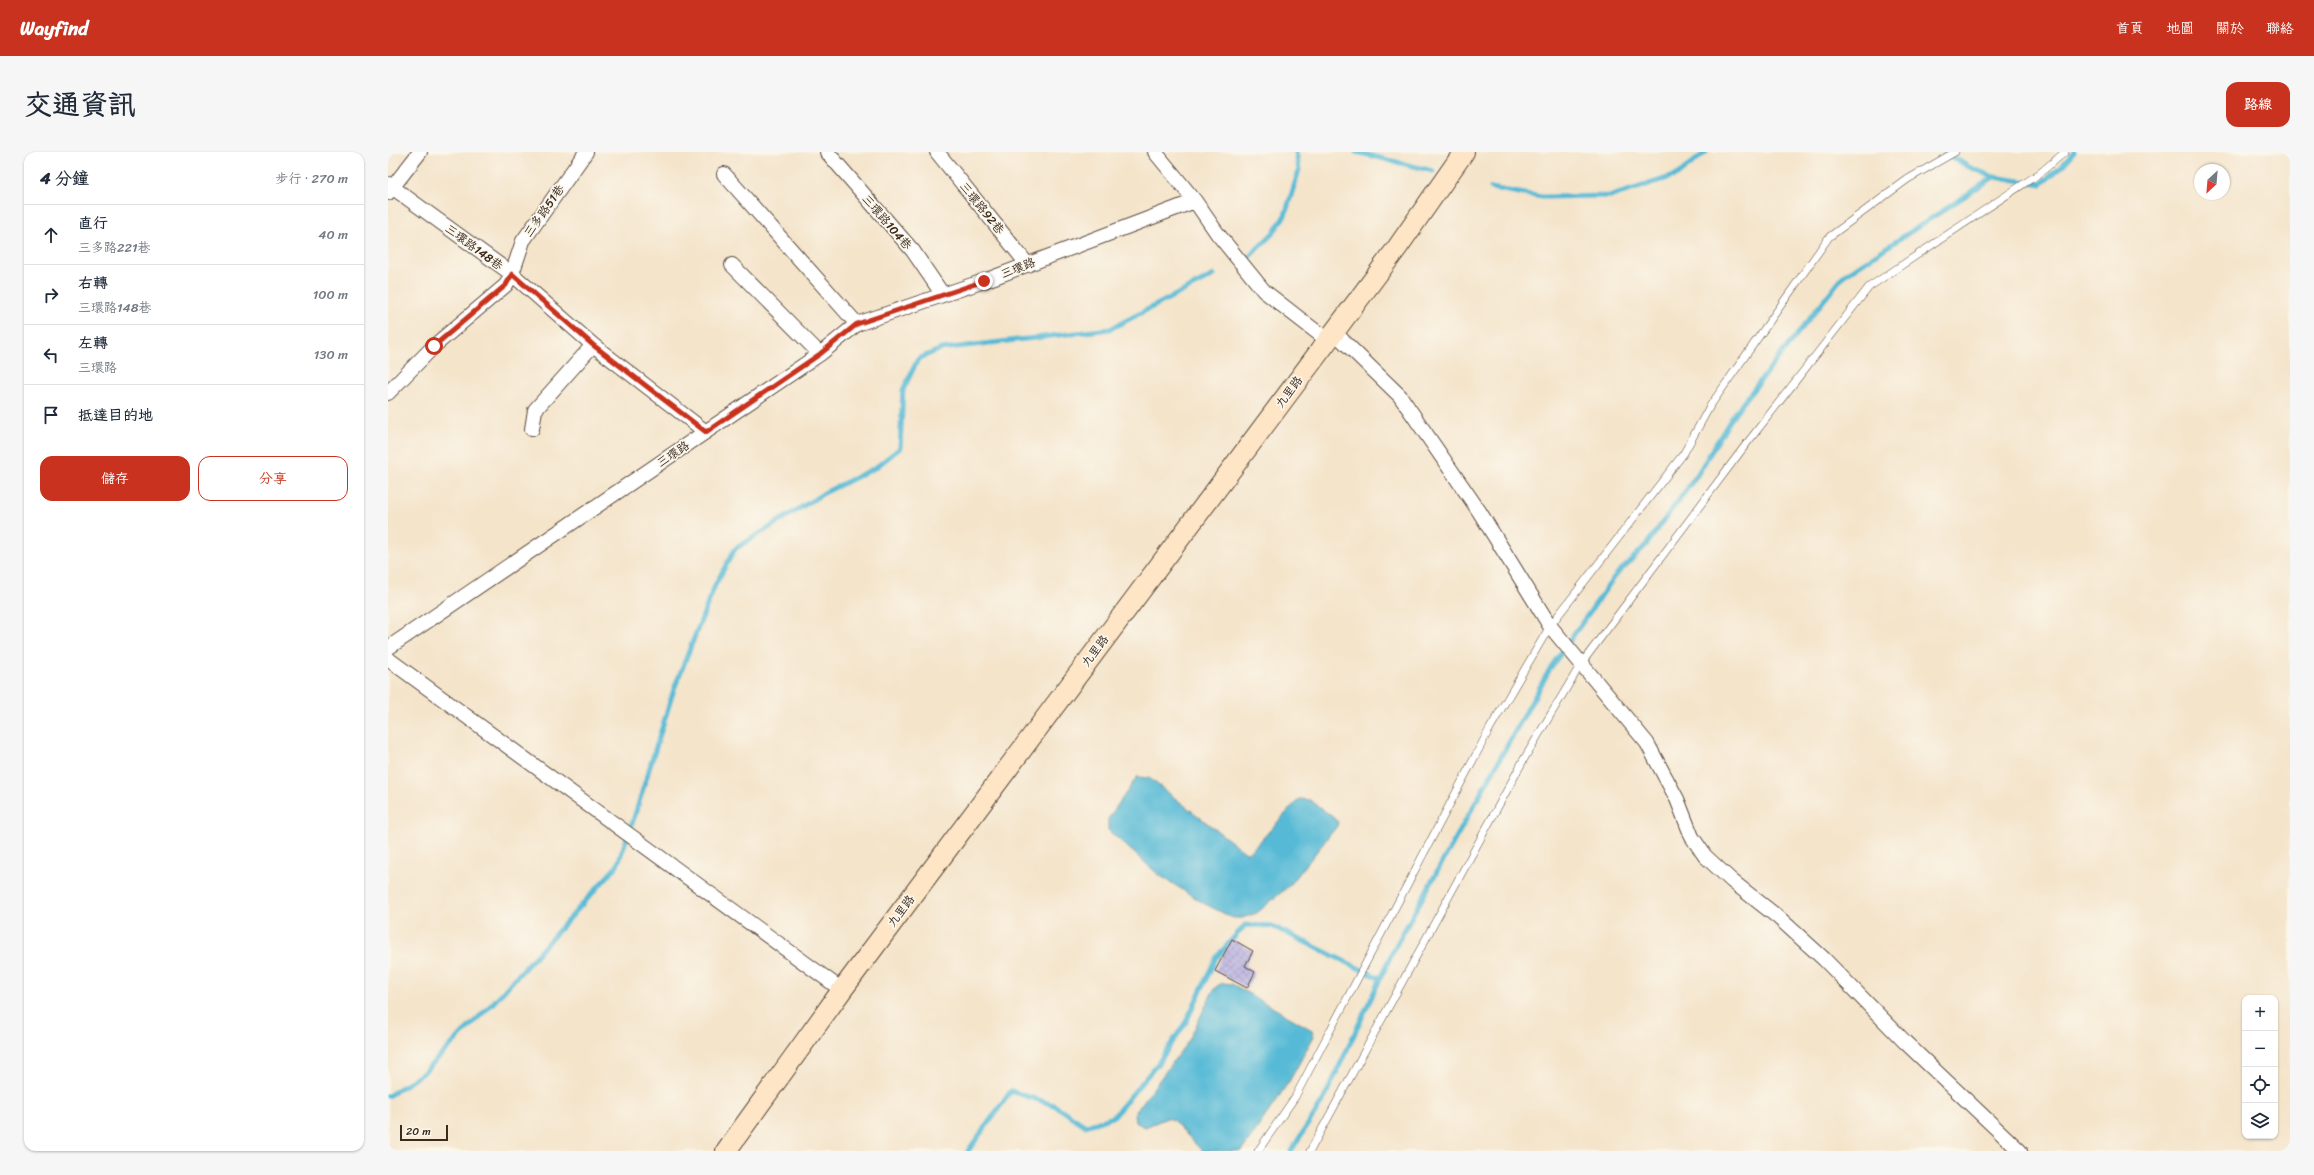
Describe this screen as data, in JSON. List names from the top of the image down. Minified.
{"streets":{"street":["三環路92巷","三多路51巷","三環路104巷","三環路148巷","三環路","九里路"]},"crossings":[["三環路92巷","三環路"],["三多路51巷","三環路148巷"],["三環路104巷","三環路"],["三環路148巷","三環路"]],"scale_bar":"20 m","north":"bottom left","page":{"header":"Wayfind","nav":["首頁","地圖","關於","聯絡"],"title":"交通資訊","buttons":["路線",["儲存","分享"]],"heading":["4 分鐘","步行 · 270 m"],"list":[["直行","三多路221巷","40 m"],["右轉","三環路148巷","100 m"],["左轉","三環路","130 m"],"抵達目的地"],"map_buttons":["+","−"],"scale":"20 m"}}
